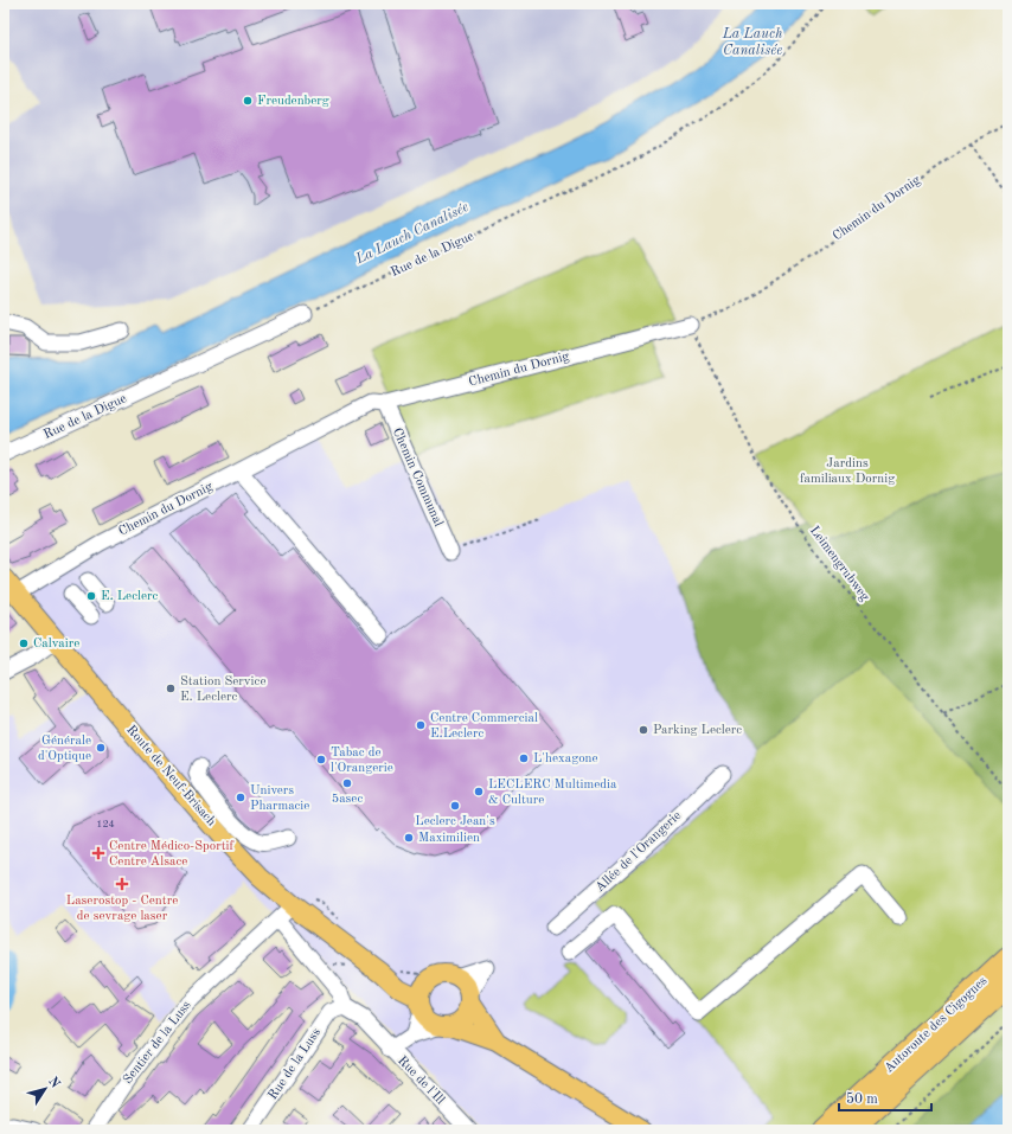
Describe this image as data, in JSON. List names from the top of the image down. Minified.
{"streets":{"highway":["Autoroute des Cigognes"],"main road":["Route de Neuf-Brisach"],"street":["Chemin du Dornig","Rue de la Digue","Chemin Communal","Allée de l'Orangerie","Sentier de la Luss","Rue de la Luss","Rue de l'Ill"],"path":["Leimengrubweg"]},"crossings":[["Chemin du Dornig","Chemin Communal"],["Chemin du Dornig","Leimengrubweg"],["Chemin du Dornig","Route de Neuf-Brisach"],["Route de Neuf-Brisach","Sentier de la Luss"],["Route de Neuf-Brisach","Rue de l'Ill"],["Rue de la Luss","Rue de l'Ill"]],"water":["La Lauch Canalisée"],"parks":["Jardins familiaux Dornig"],"places":{"other":["Freudenberg","E. Leclerc","Calvaire","Station Service E. Leclerc","Centre Commercial E.Leclerc","Parking Leclerc","Générale d'Optique","L'hexagone","Tabac de l'Orangerie","5asec","LECLERC Multimedia & Culture","Univers Pharmacie","Leclerc Jean's","Maximilien"],"health":["Centre Médico-Sportif Centre Alsace","Laserostop - Centre de sevrage laser"]},"house_numbers":["124"],"scale_bar":"50 m","north":"top right"}
